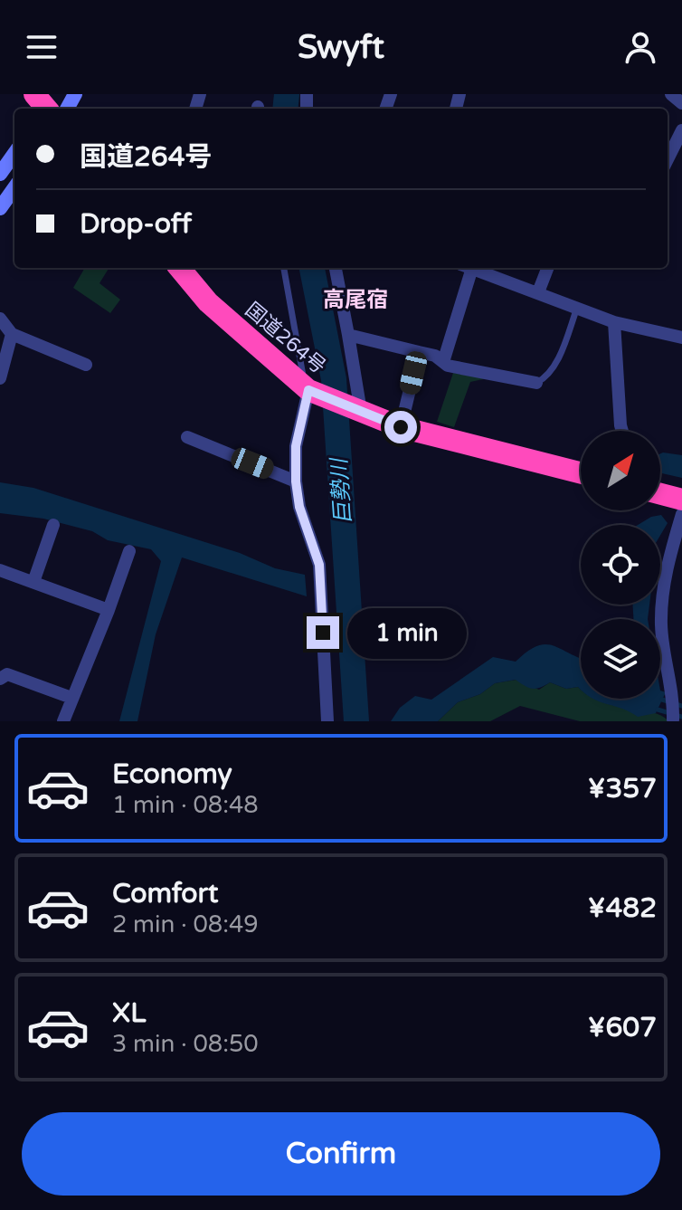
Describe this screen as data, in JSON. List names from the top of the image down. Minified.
{"streets":{"highway":["国道264号"]},"districts":["高尾宿"],"water":["巨勢川"],"north":"top right","page":{"header":"Swyft","banner":["国道264号","Drop-off"],"bubble":"1 min","list":[{"name":"Economy","note":"1 min · 08:48","value":"¥357"},{"name":"Comfort","note":"2 min · 08:49","value":"¥482"},{"name":"XL","note":"3 min · 08:50","value":"¥607"}],"buttons":"Confirm"}}
